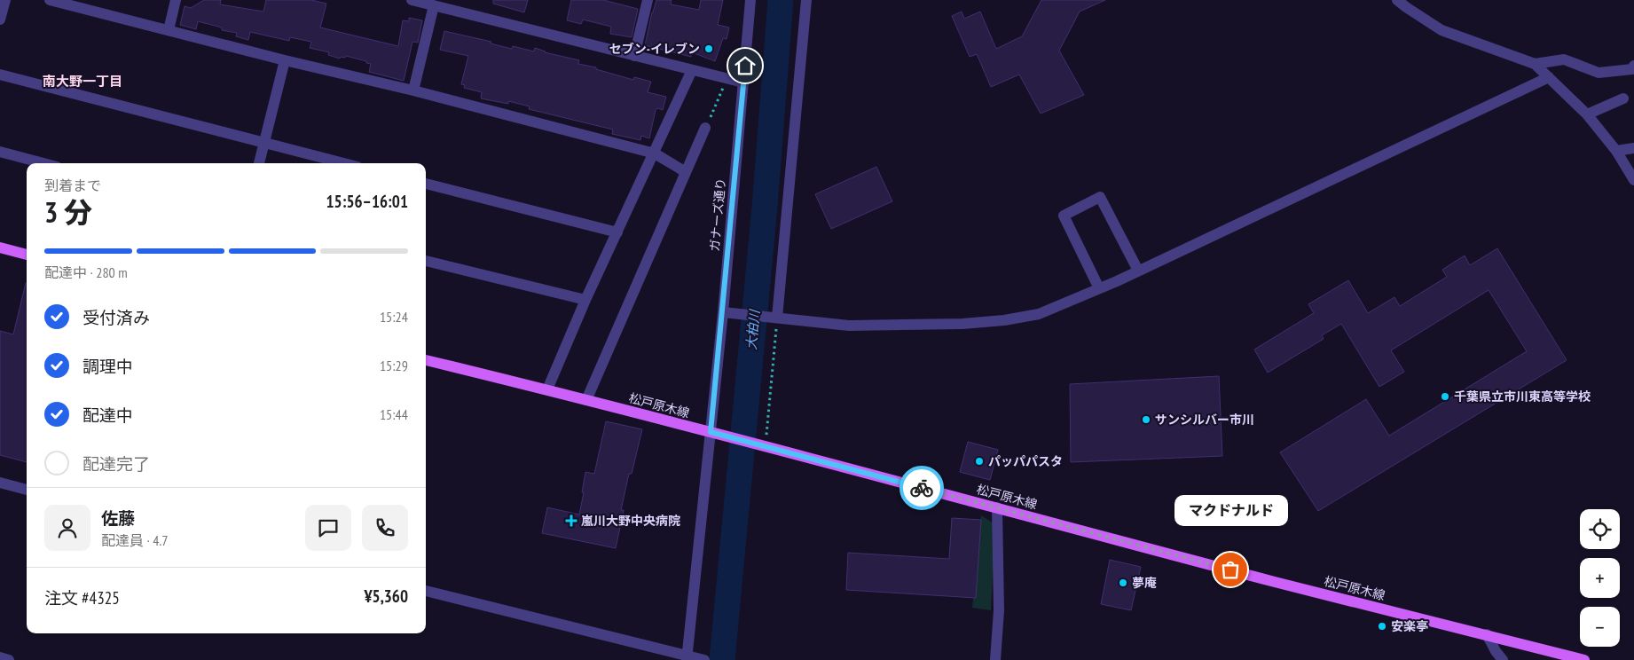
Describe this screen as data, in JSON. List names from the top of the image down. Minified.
{"streets":{"main road":["松戸原木線"],"street":["ガナーズ通り"]},"crossings":[["ガナーズ通り","松戸原木線"]],"districts":["南大野一丁目"],"water":["大柏川"],"places":{"other":["セブン-イレブン","千葉県立市川東高等学校","サンシルバー市川","パッパパスタ","マクドナルド","夢庵","安楽亭"],"health":["嵐川大野中央病院"]},"page":{"heading":["3 分","到着まで","15:56–16:01"],"panel":["佐藤","配達員 · 4.7","注文 #4325","¥5,360"],"bar":"配達中 · 280 m","list":[["受付済み","15:24"],["調理中","15:29"],["配達中","15:44"],"配達完了"],"bubble":"マクドナルド","map_buttons":["+","−"]}}
